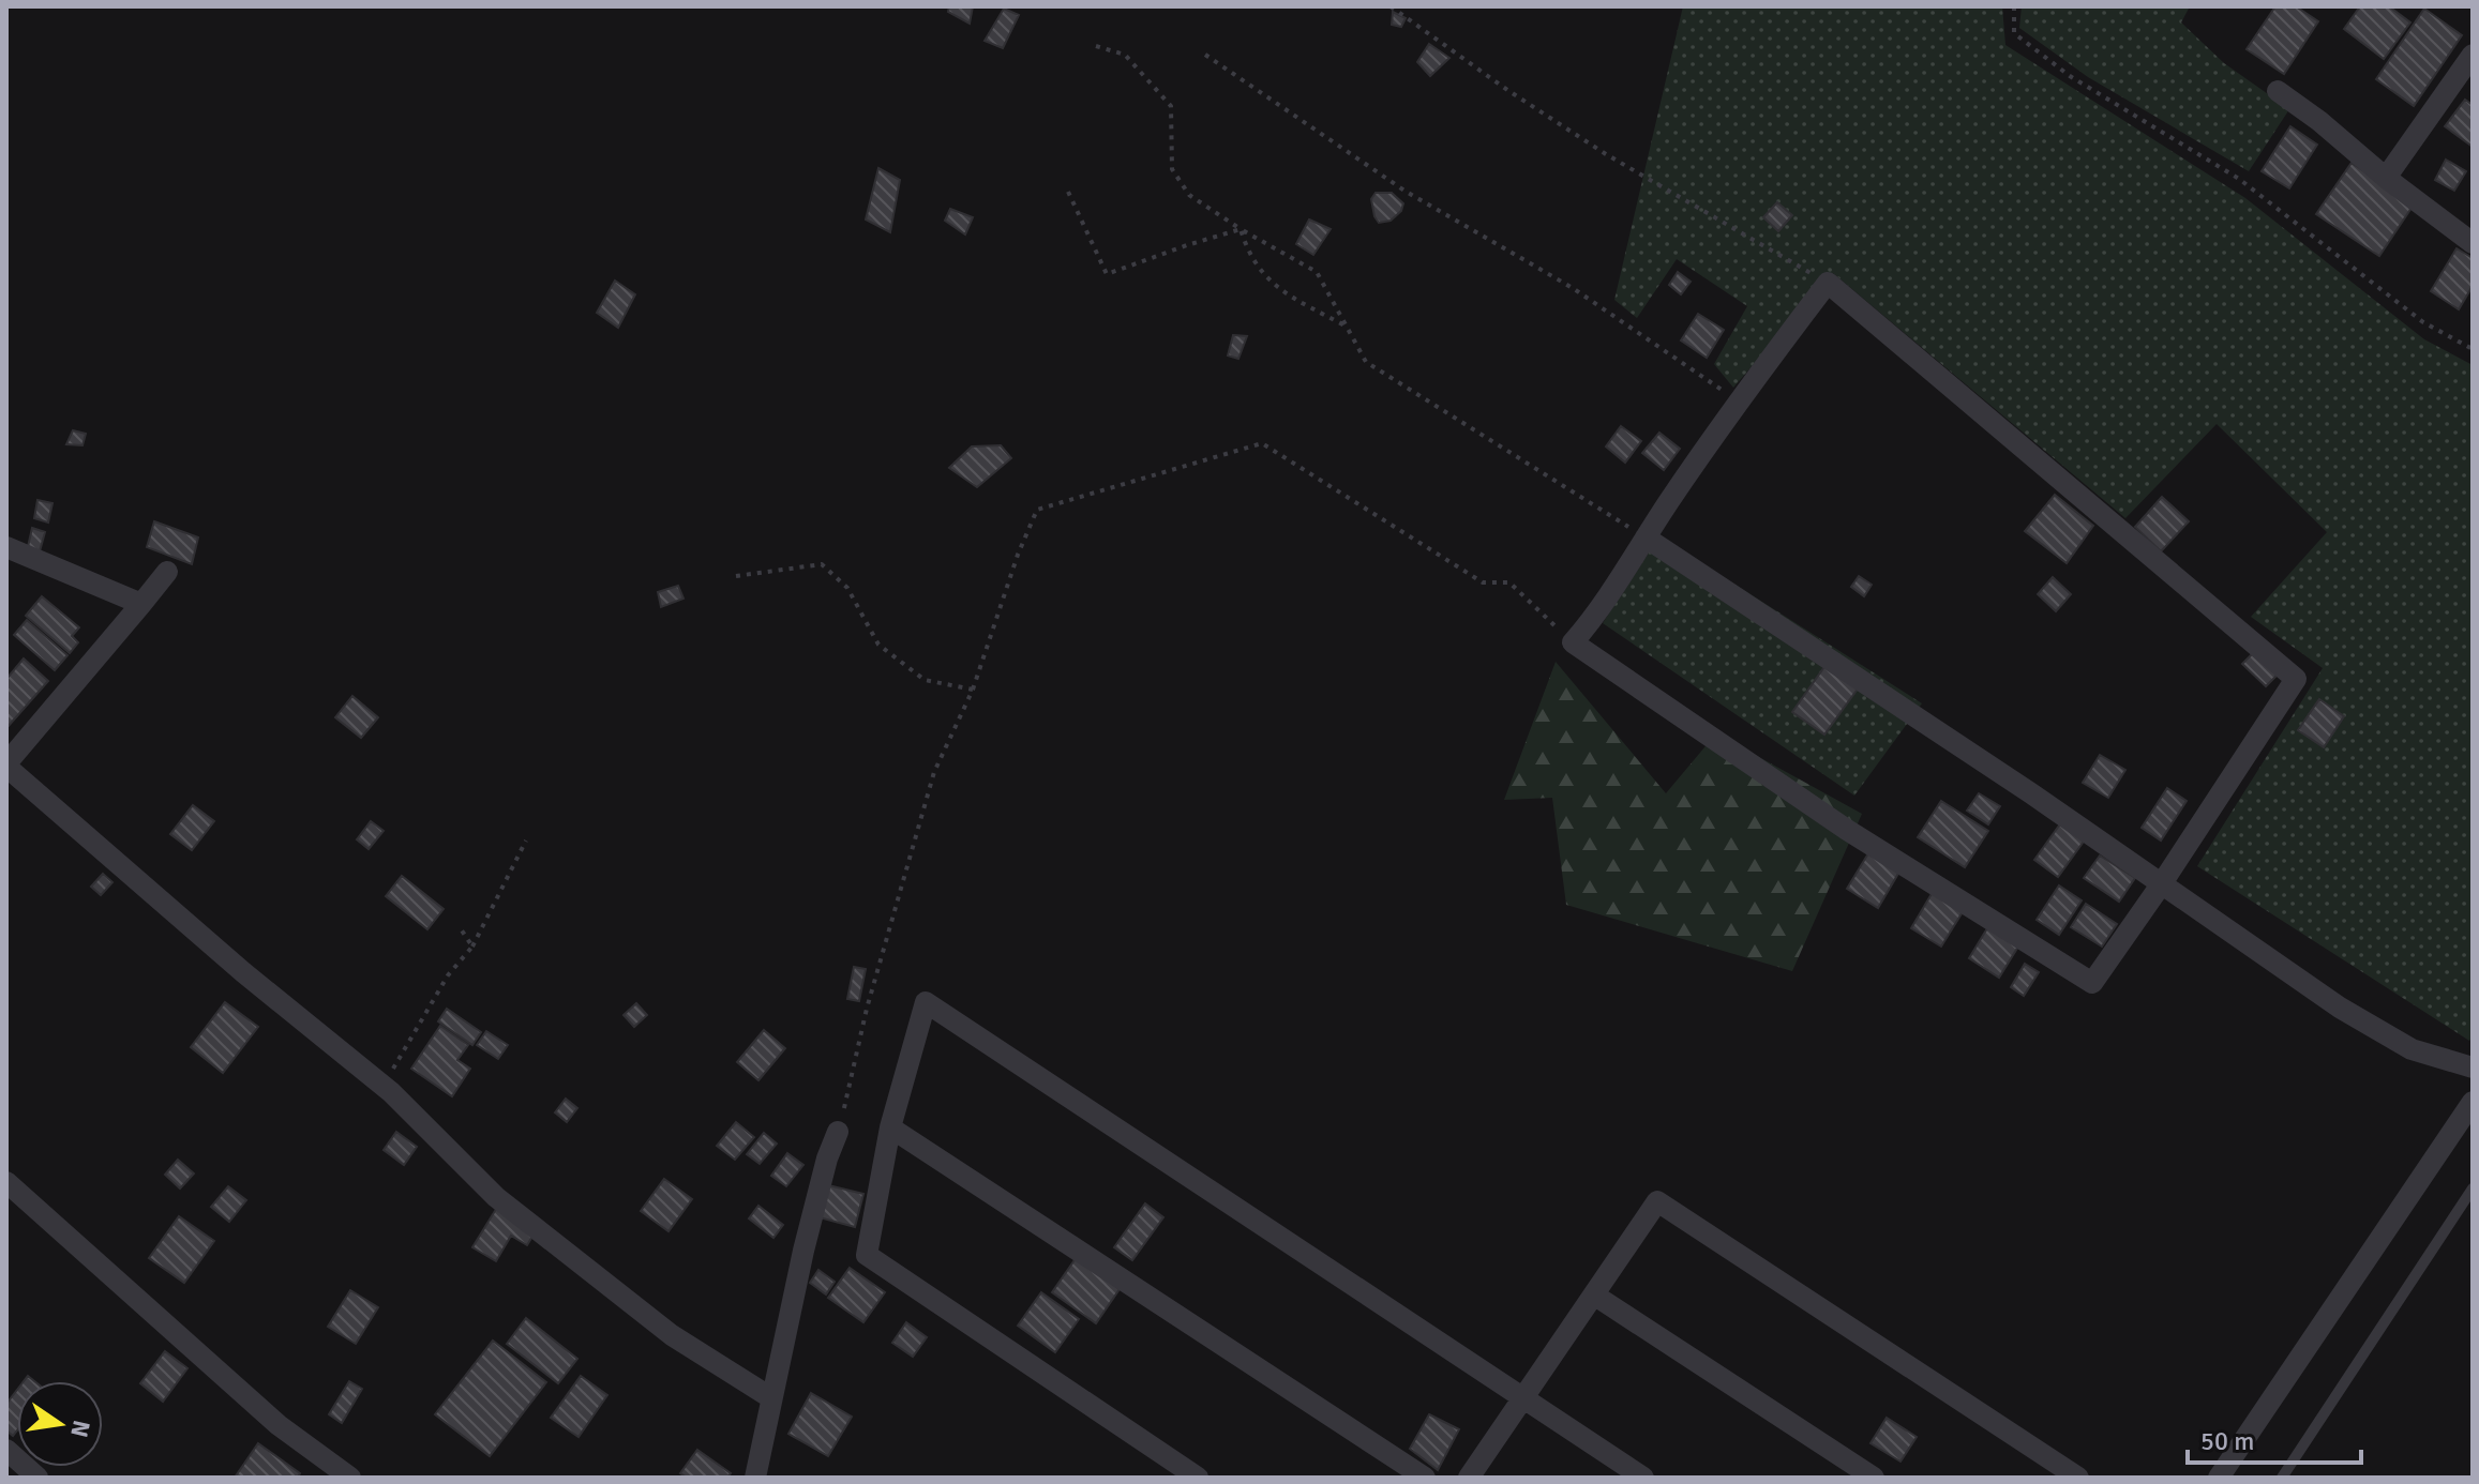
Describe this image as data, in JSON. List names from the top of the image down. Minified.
{"scale_bar":"50 m","north":"right"}
